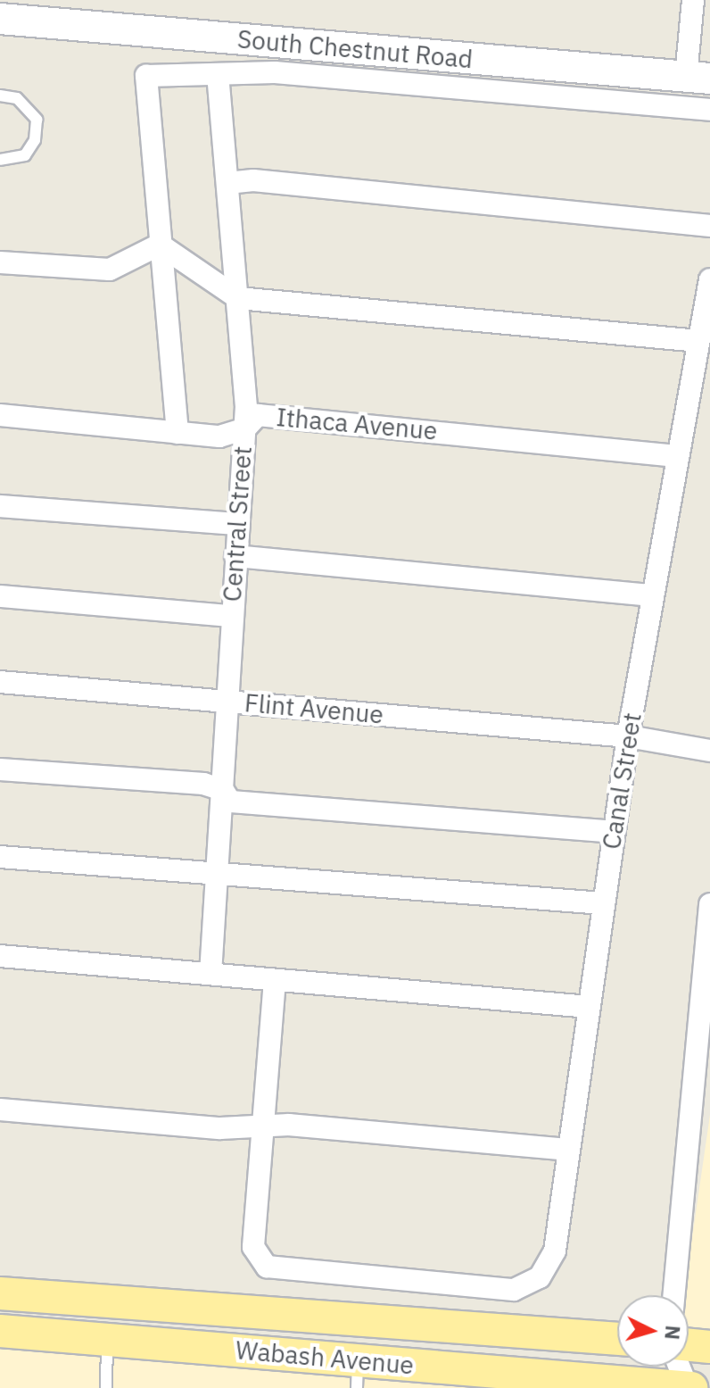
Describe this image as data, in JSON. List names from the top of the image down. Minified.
{"streets":{"main road":["Wabash Avenue"],"street":["South Chestnut Road","Ithaca Avenue","Central Street","Flint Avenue","Canal Street"]},"crossings":[["Ithaca Avenue","Central Street"],["Ithaca Avenue","Canal Street"],["Central Street","Flint Avenue"],["Flint Avenue","Canal Street"]],"north":"right"}
